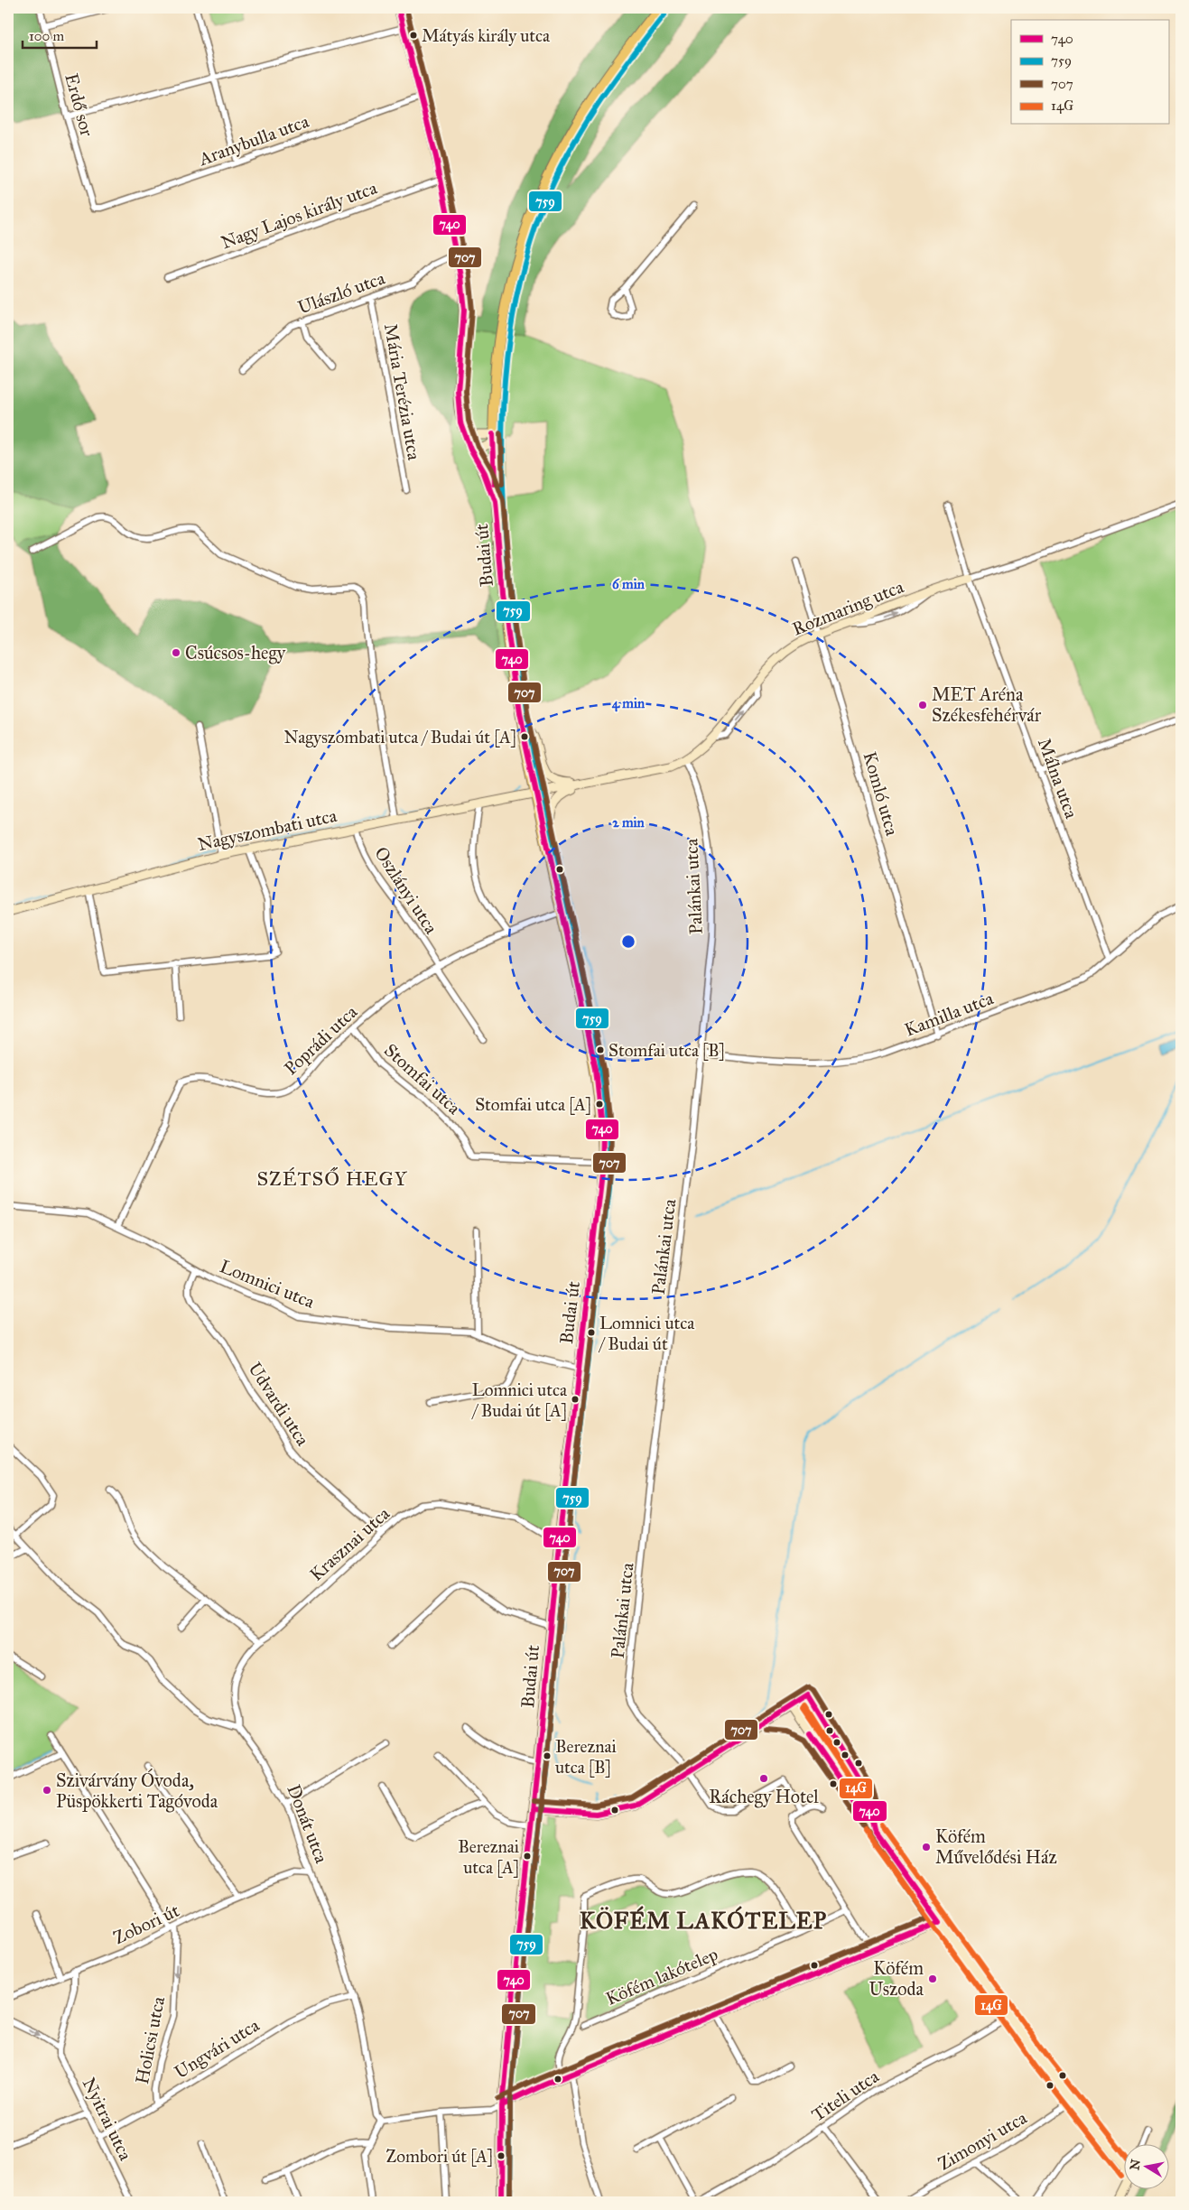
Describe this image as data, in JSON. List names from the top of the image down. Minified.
{"streets":{"main road":["Budai út"],"street":["Erdő sor","Aranybulla utca","Nagy Lajos király utca","Ulászló utca","Mária Terézia utca","Rozmaring utca","Málna utca","Komló utca","Nagyszombati utca","Palánkai utca","Oszlányi utca","Kamilla utca","Poprádi utca","Stomfai utca","Lomnici utca","Udvardi utca","Krasznai utca","Donát utca","Zobori út","Köfém lakótelep","Holicsi utca","Ungvári utca","Titeli utca","Nyitrai utca","Zimonyi utca"]},"crossings":[["Erdő sor","Aranybulla utca"],["Ulászló utca","Mária Terézia utca"],["Budai út","Rozmaring utca"],["Budai út","Nagyszombati utca"],["Budai út","Poprádi utca"],["Budai út","Stomfai utca"],["Budai út","Lomnici utca"],["Budai út","Krasznai utca"],["Rozmaring utca","Málna utca"],["Rozmaring utca","Komló utca"],["Rozmaring utca","Nagyszombati utca"],["Rozmaring utca","Palánkai utca"],["Málna utca","Kamilla utca"],["Komló utca","Kamilla utca"],["Nagyszombati utca","Oszlányi utca"],["Palánkai utca","Kamilla utca"],["Oszlányi utca","Poprádi utca"],["Poprádi utca","Stomfai utca"],["Poprádi utca","Lomnici utca"],["Lomnici utca","Udvardi utca"],["Udvardi utca","Krasznai utca"],["Krasznai utca","Donát utca"],["Donát utca","Zobori út"],["Donát utca","Ungvári utca"],["Zobori út","Holicsi utca"],["Holicsi utca","Ungvári utca"],["Ungvári utca","Nyitrai utca"]],"one_way":["Holicsi utca"],"districts":["SZÉTSŐ HEGY","KÖFÉM LAKÓTELEP"],"places":["Mátyás király utca","Csúcsos-hegy","MET Aréna Székesfehérvár","Nagyszombati utca / Budai út [A]","Stomfai utca [B]","Stomfai utca [A]","Lomnici utca / Budai út","Lomnici utca / Budai út [A]","Bereznai utca [B]","Ráchegy Hotel","Szivárvány Óvoda, Püspökkerti Tagóvoda","Köfém Művelődési Ház","Bereznai utca [A]","Köfém Uszoda","Zombori út [A]"],"lines":["transit line 740","transit line 707","transit line 759","transit line 14G"],"legend":["740","759","707","14G"],"scale_bar":"100 m","north":"left","rings":["6 min","4 min","2 min"]}
